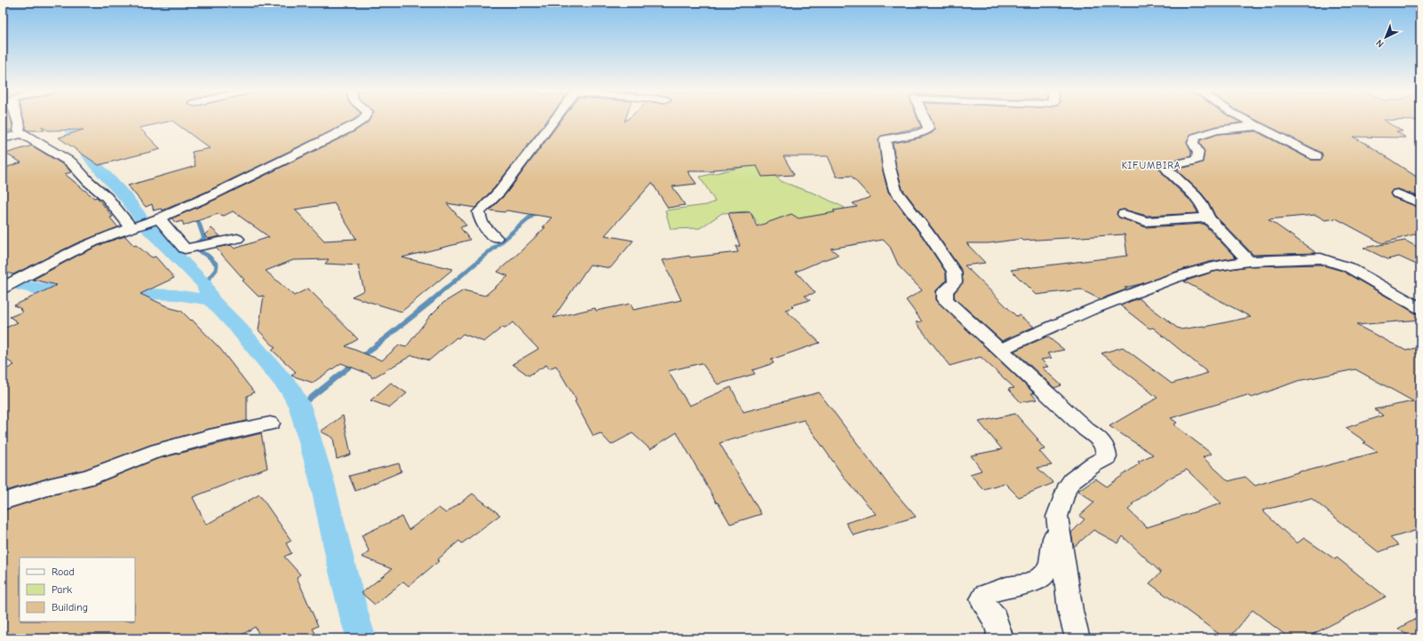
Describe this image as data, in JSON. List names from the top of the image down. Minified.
{"districts":["KIFUMBIRA"],"legend":["Road","Park","Building"],"north":"bottom left"}
